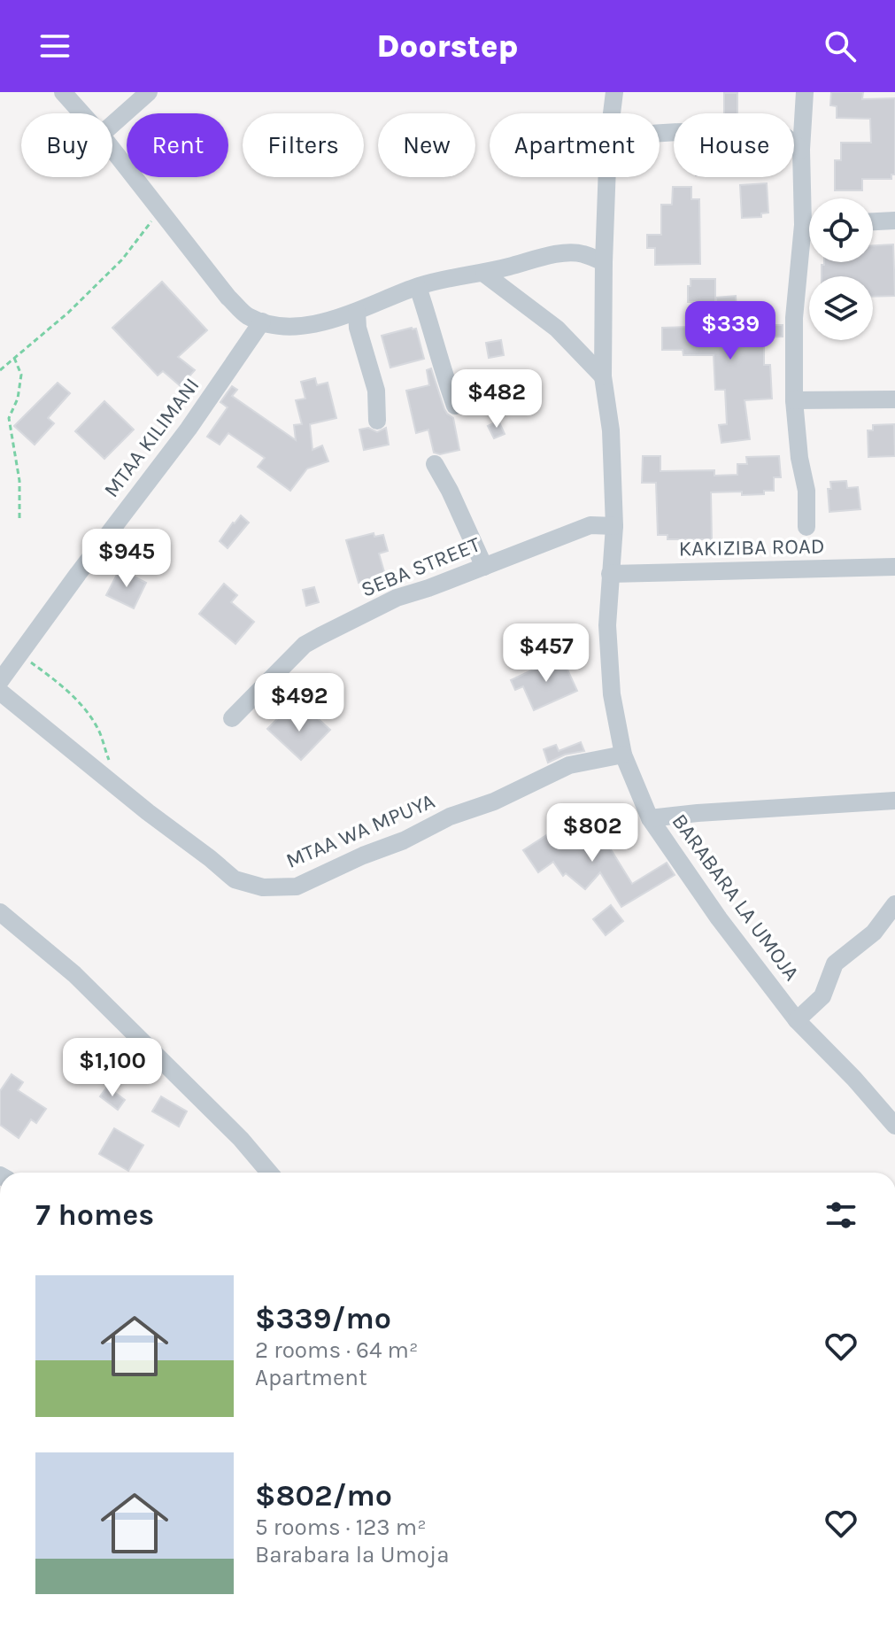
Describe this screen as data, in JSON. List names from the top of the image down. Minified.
{"streets":{"street":["MTAA KILIMANI","KAKIZIBA ROAD","SEBA STREET","MTAA WA MPUYA","BARABARA LA UMOJA"]},"crossings":[["KAKIZIBA ROAD","BARABARA LA UMOJA"],["SEBA STREET","BARABARA LA UMOJA"],["MTAA WA MPUYA","BARABARA LA UMOJA"]],"page":{"header":"Doorstep","chip":["Buy","Rent","Filters","New","Apartment","House"],"price":["$339","$482","$945","$457","$492","$802","$1,100"],"heading":"7 homes","list":[{"name":"$339/mo","note":"2 rooms · 64 m² · Apartment"},{"name":"$802/mo","note":"5 rooms · 123 m² · Barabara la Umoja"}]}}
